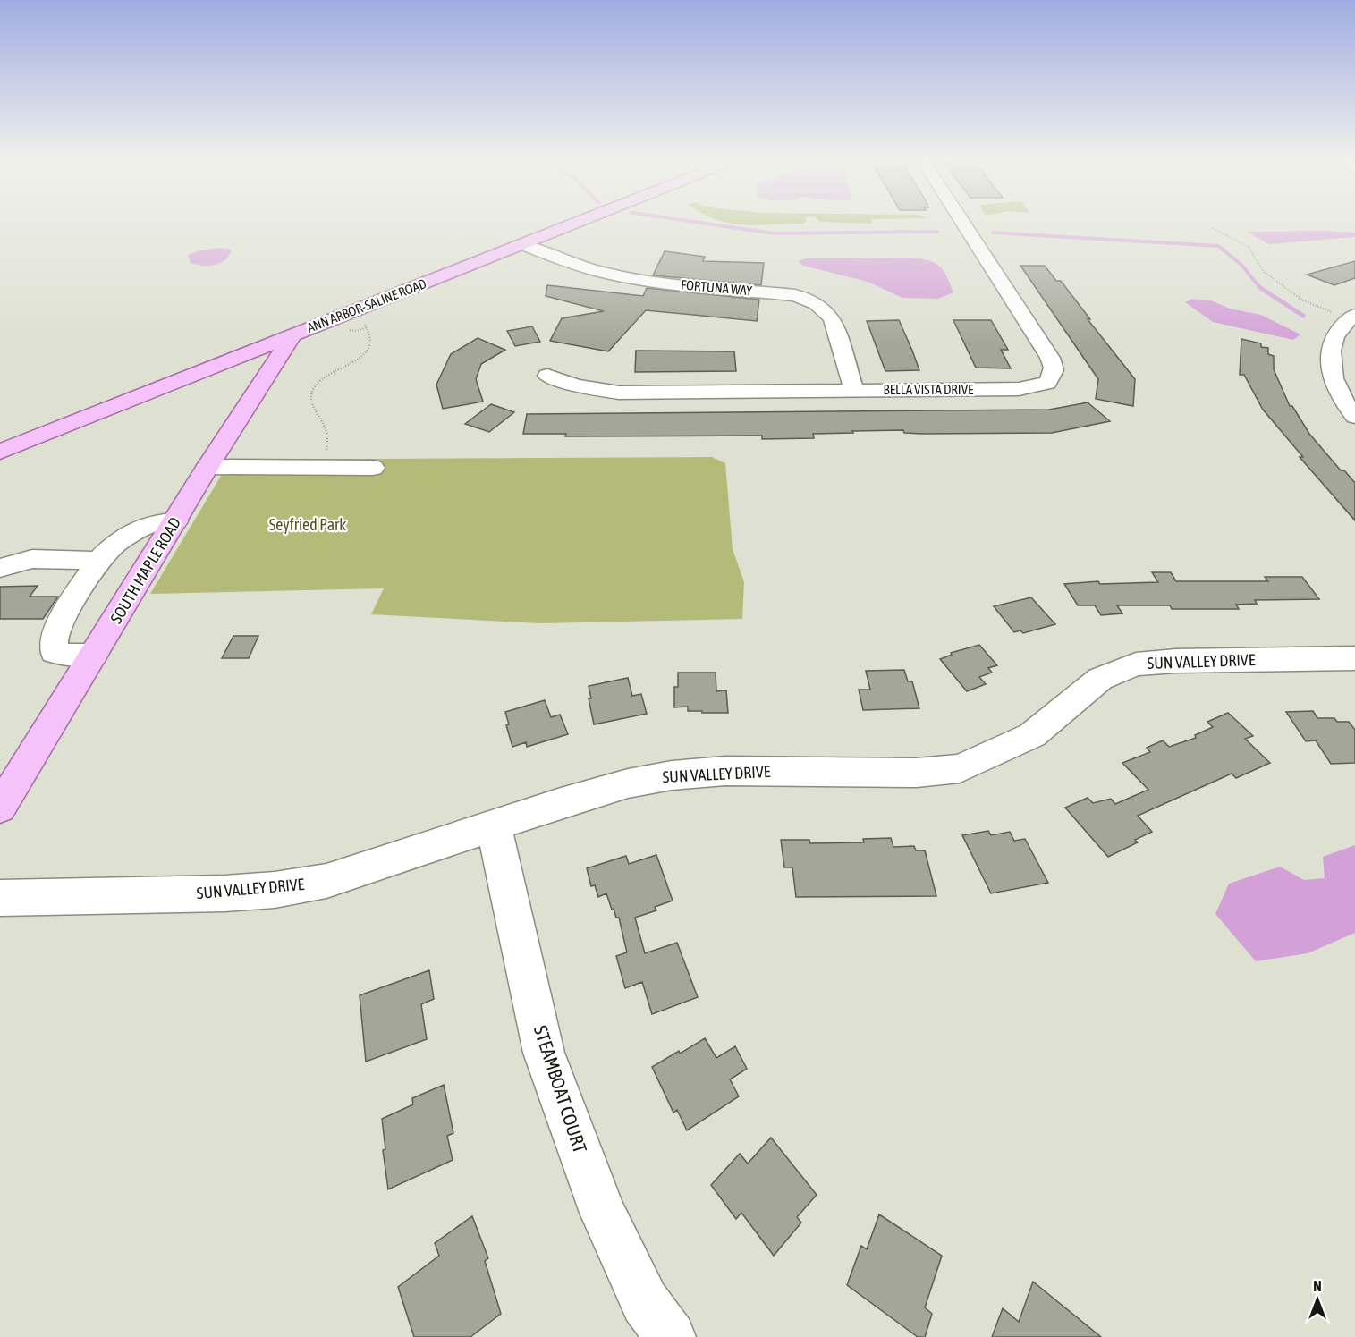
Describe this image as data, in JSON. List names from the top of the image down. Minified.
{"streets":{"main road":["ANN ARBOR-SALINE ROAD","SOUTH MAPLE ROAD"],"street":["FORTUNA WAY","BELLA VISTA DRIVE","SUN VALLEY DRIVE","STEAMBOAT COURT"]},"crossings":[["FORTUNA WAY","ANN ARBOR-SALINE ROAD"],["FORTUNA WAY","BELLA VISTA DRIVE"],["ANN ARBOR-SALINE ROAD","SOUTH MAPLE ROAD"],["SUN VALLEY DRIVE","STEAMBOAT COURT"]],"parks":["Seyfried Park"],"north":"top"}
